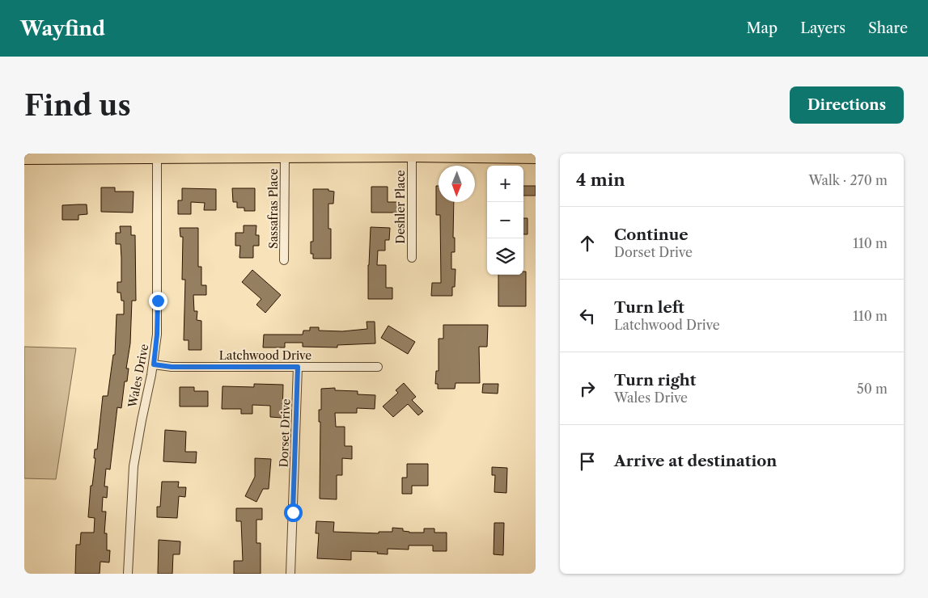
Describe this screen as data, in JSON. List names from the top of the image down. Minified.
{"streets":{"street":["Deshler Place","Sassafras Place","Latchwood Drive","Wales Drive","Dorset Drive"]},"crossings":[["Latchwood Drive","Wales Drive"],["Latchwood Drive","Dorset Drive"]],"north":"bottom","page":{"header":"Wayfind","nav":["Map","Layers","Share"],"buttons":"Directions","title":"Find us","heading":["4 min","Walk · 270 m"],"map_buttons":["+","−"],"list":[["Continue","Dorset Drive","110 m"],["Turn left","Latchwood Drive","110 m"],["Turn right","Wales Drive","50 m"],"Arrive at destination"]}}
